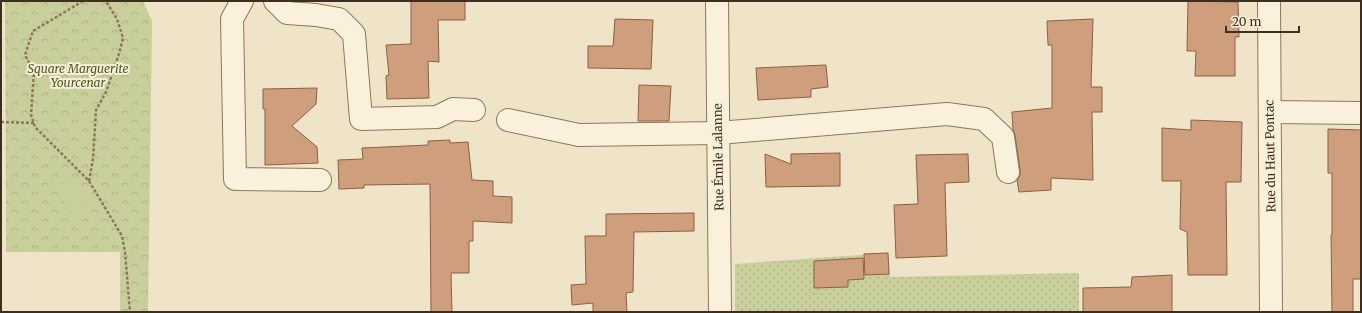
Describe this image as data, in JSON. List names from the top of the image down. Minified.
{"streets":{"street":["Rue du Haut Pontac","Rue Émile Lalanne"]},"parks":["Square Marguerite Yourcenar"],"scale_bar":"20 m"}
